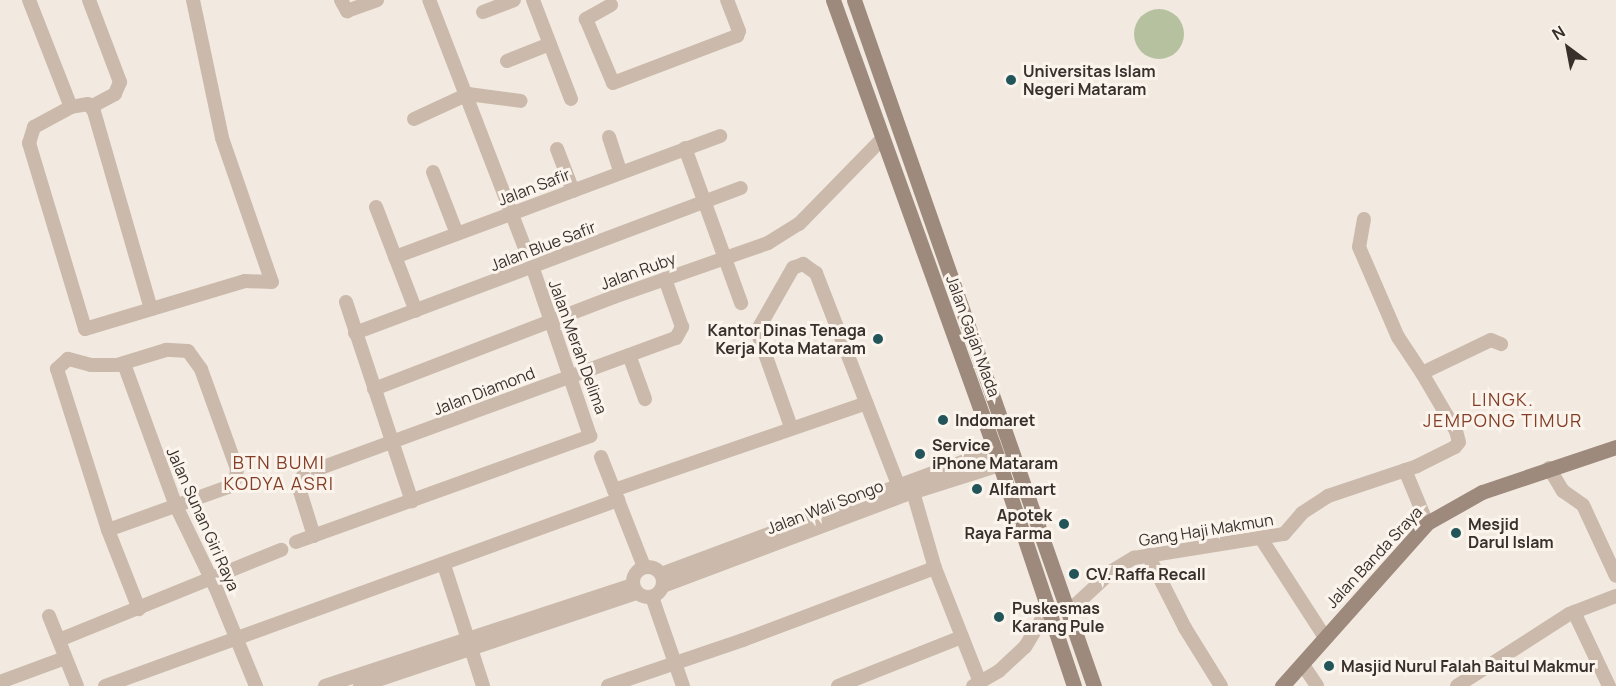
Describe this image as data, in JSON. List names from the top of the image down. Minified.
{"streets":{"main road":["Jalan Gajah Mada","Jalan Banda Sraya"],"street":["Jalan Safir","Jalan Blue Safir","Jalan Ruby","Jalan Merah Delima","Jalan Diamond","Jalan Wali Songo","Jalan Sunan Giri Raya","Gang Haji Makmun"]},"crossings":[["Jalan Safir","Jalan Merah Delima"],["Jalan Blue Safir","Jalan Merah Delima"],["Jalan Ruby","Jalan Gajah Mada"],["Jalan Ruby","Jalan Merah Delima"],["Jalan Ruby","Jalan Diamond"],["Jalan Gajah Mada","Jalan Wali Songo"],["Jalan Gajah Mada","Gang Haji Makmun"],["Jalan Merah Delima","Jalan Diamond"]],"districts":["LINGK. JEMPONG TIMUR","BTN BUMI KODYA ASRI"],"places":["Universitas Islam Negeri Mataram","Kantor Dinas Tenaga Kerja Kota Mataram","Indomaret","Service iPhone Mataram","Alfamart","Apotek Raya Farma","Mesjid Darul Islam","CV. Raffa Recall","Puskesmas Karang Pule","Masjid Nurul Falah Baitul Makmur"],"north":"top left"}
